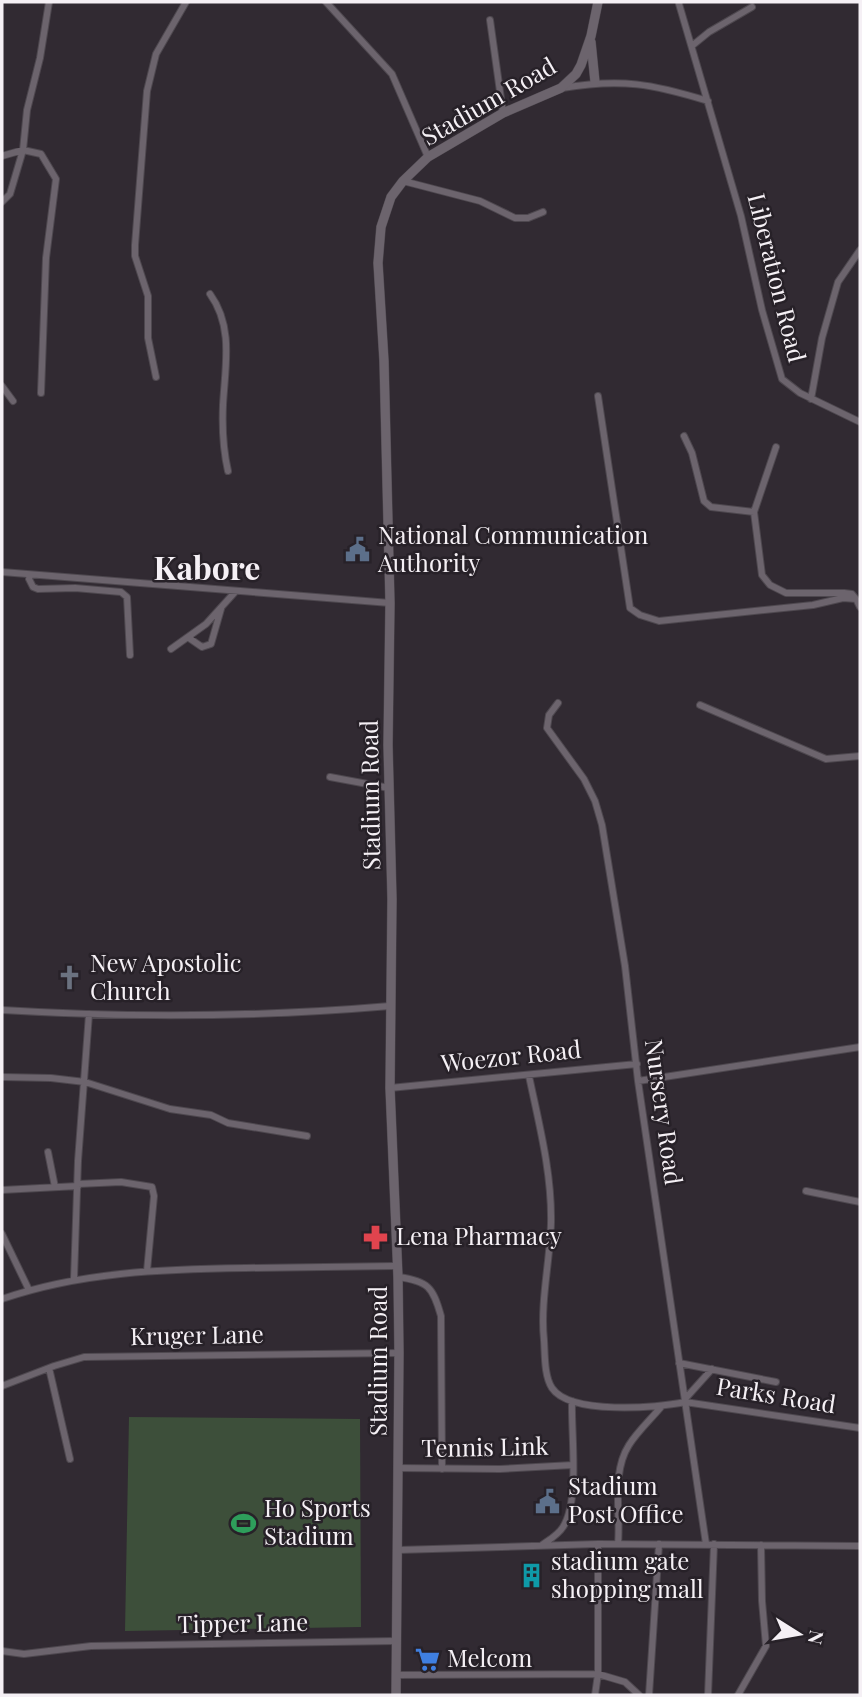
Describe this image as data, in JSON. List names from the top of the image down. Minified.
{"streets":{"main road":["Stadium Road"],"street":["Liberation Road","Woezor Road","Nursery Road","Kruger Lane","Parks Road","Tennis Link","Tipper Lane"]},"crossings":[["Stadium Road","Woezor Road"],["Stadium Road","Kruger Lane"],["Stadium Road","Tennis Link"],["Stadium Road","Tipper Lane"],["Woezor Road","Nursery Road"],["Nursery Road","Parks Road"]],"districts":["Kabore"],"places":{"public building":["National Communication Authority","Stadium Post Office"],"church":["New Apostolic Church"],"pharmacy":["Lena Pharmacy"],"sports":["Ho Sports Stadium"],"building":["stadium gate shopping mall"],"supermarket":["Melcom"]},"north":"right"}
